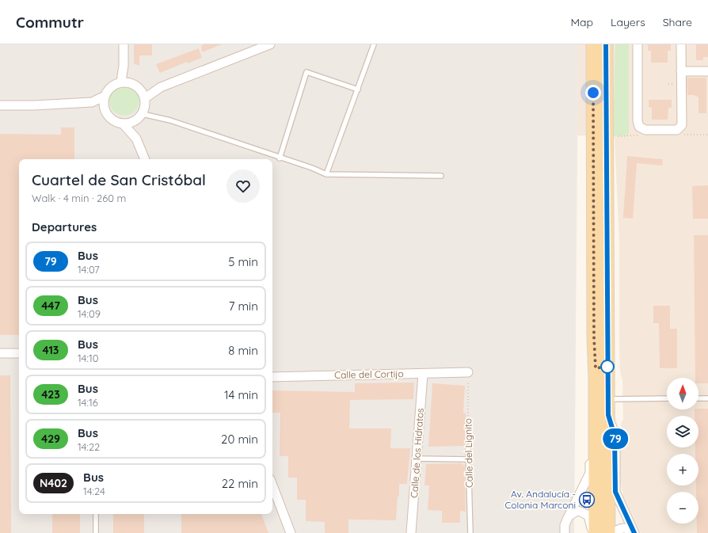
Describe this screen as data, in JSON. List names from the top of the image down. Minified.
{"streets":{"street":["Calle del Cortijo","Calle de los Hidratos"],"lane":["Calle del Lignito"]},"crossings":[["Calle del Cortijo","Calle de los Hidratos"],["Calle del Cortijo","Calle del Lignito"]],"places":{"bus stop":["Av. Andalucía - Colonia Marconi"]},"lines":["bus line 79"],"north":"top","page":{"header":"Commutr","nav":["Map","Layers","Share"],"on_map":"79","heading":[["Cuartel de San Cristóbal","Walk · 4 min · 260 m"],"Departures"],"list":[{"mark":"79","name":"Bus","note":"14:07","value":"5 min"},{"mark":"447","name":"Bus","note":"14:09","value":"7 min"},{"mark":"413","name":"Bus","note":"14:10","value":"8 min"},{"mark":"423","name":"Bus","note":"14:16","value":"14 min"},{"mark":"429","name":"Bus","note":"14:22","value":"20 min"},{"mark":"N402","name":"Bus","note":"14:24","value":"22 min"}],"map_buttons":["+","−"]}}
